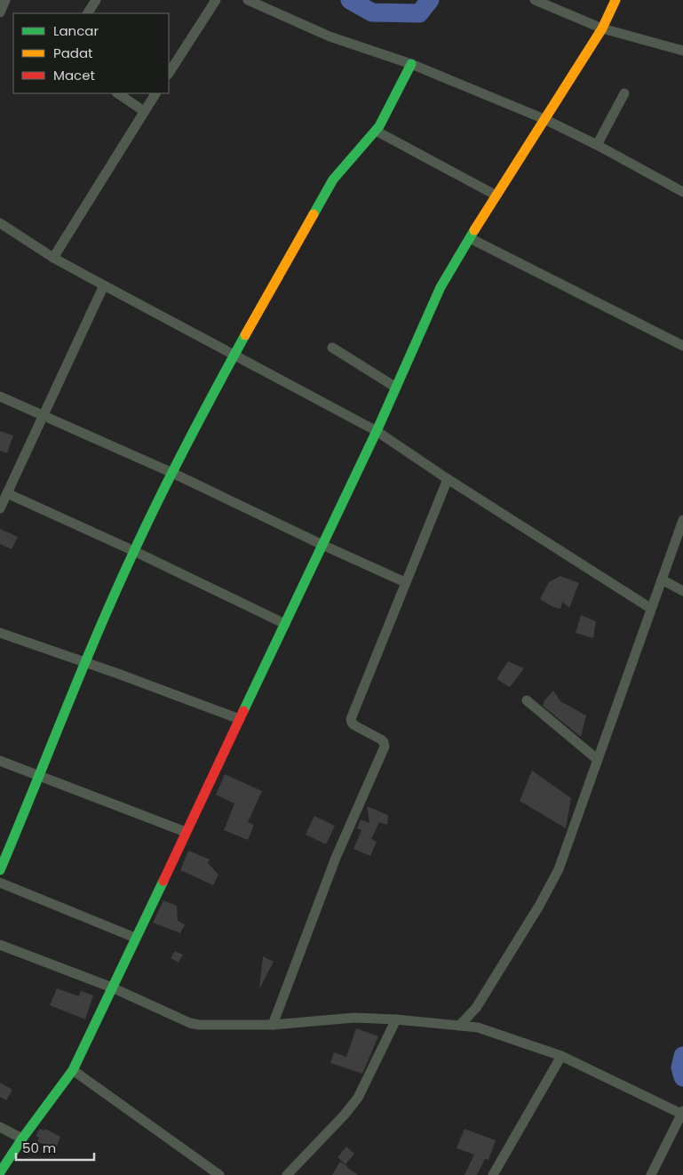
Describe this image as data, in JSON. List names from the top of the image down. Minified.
{"legend":["Lancar","Padat","Macet"],"scale_bar":"50 m"}
